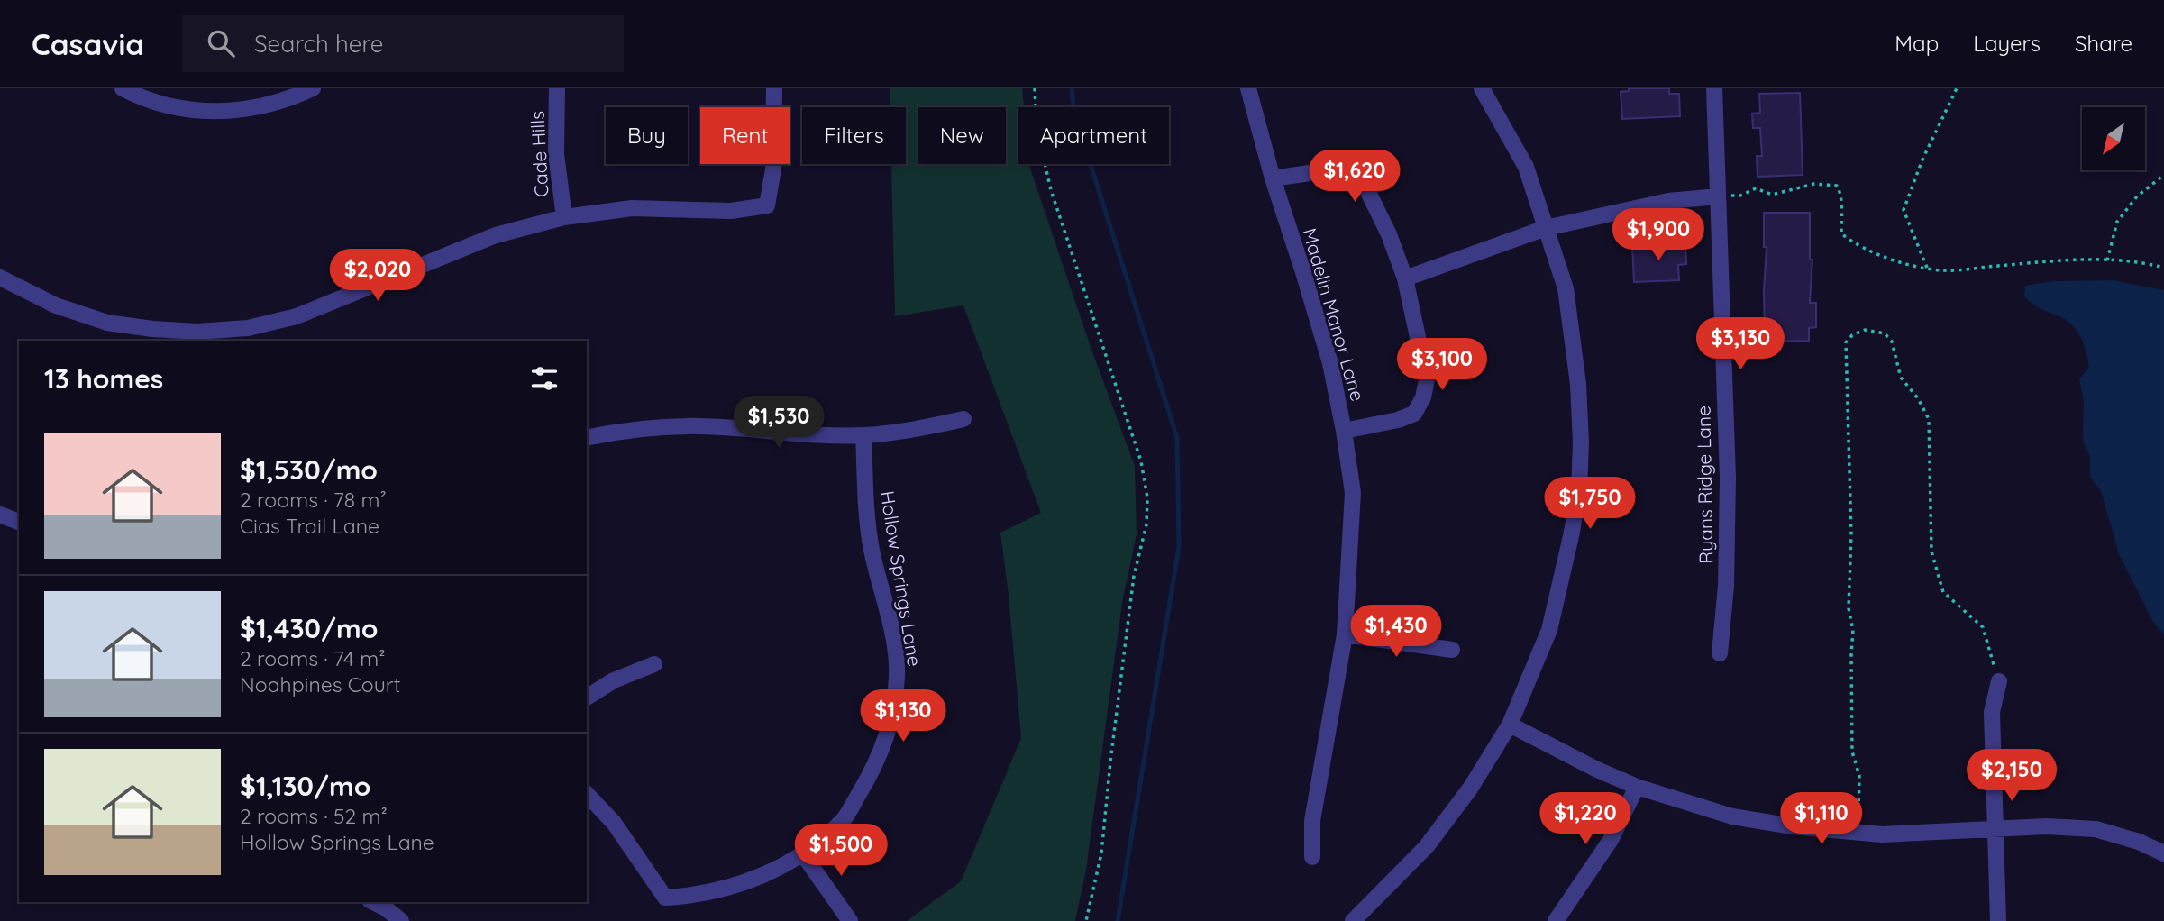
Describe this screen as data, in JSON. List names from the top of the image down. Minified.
{"streets":{"street":["Cade Hills","Madelin Manor Lane","Ryans Ridge Lane","Hollow Springs Lane"]},"north":"bottom left","page":{"header":"Casavia","search":"Search here","nav":["Map","Layers","Share"],"chip":["Buy","Rent","Filters","New","Apartment"],"price":["$1,620","$1,900","$2,020","$3,130","$3,100","$1,530","$1,750","$1,430","$1,130","$2,150","$1,220","$1,110","$1,500"],"heading":"13 homes","list":[{"name":"$1,530/mo","note":"2 rooms · 78 m² · Cias Trail Lane"},{"name":"$1,430/mo","note":"2 rooms · 74 m² · Noahpines Court"},{"name":"$1,130/mo","note":"2 rooms · 52 m² · Hollow Springs Lane"}]}}
